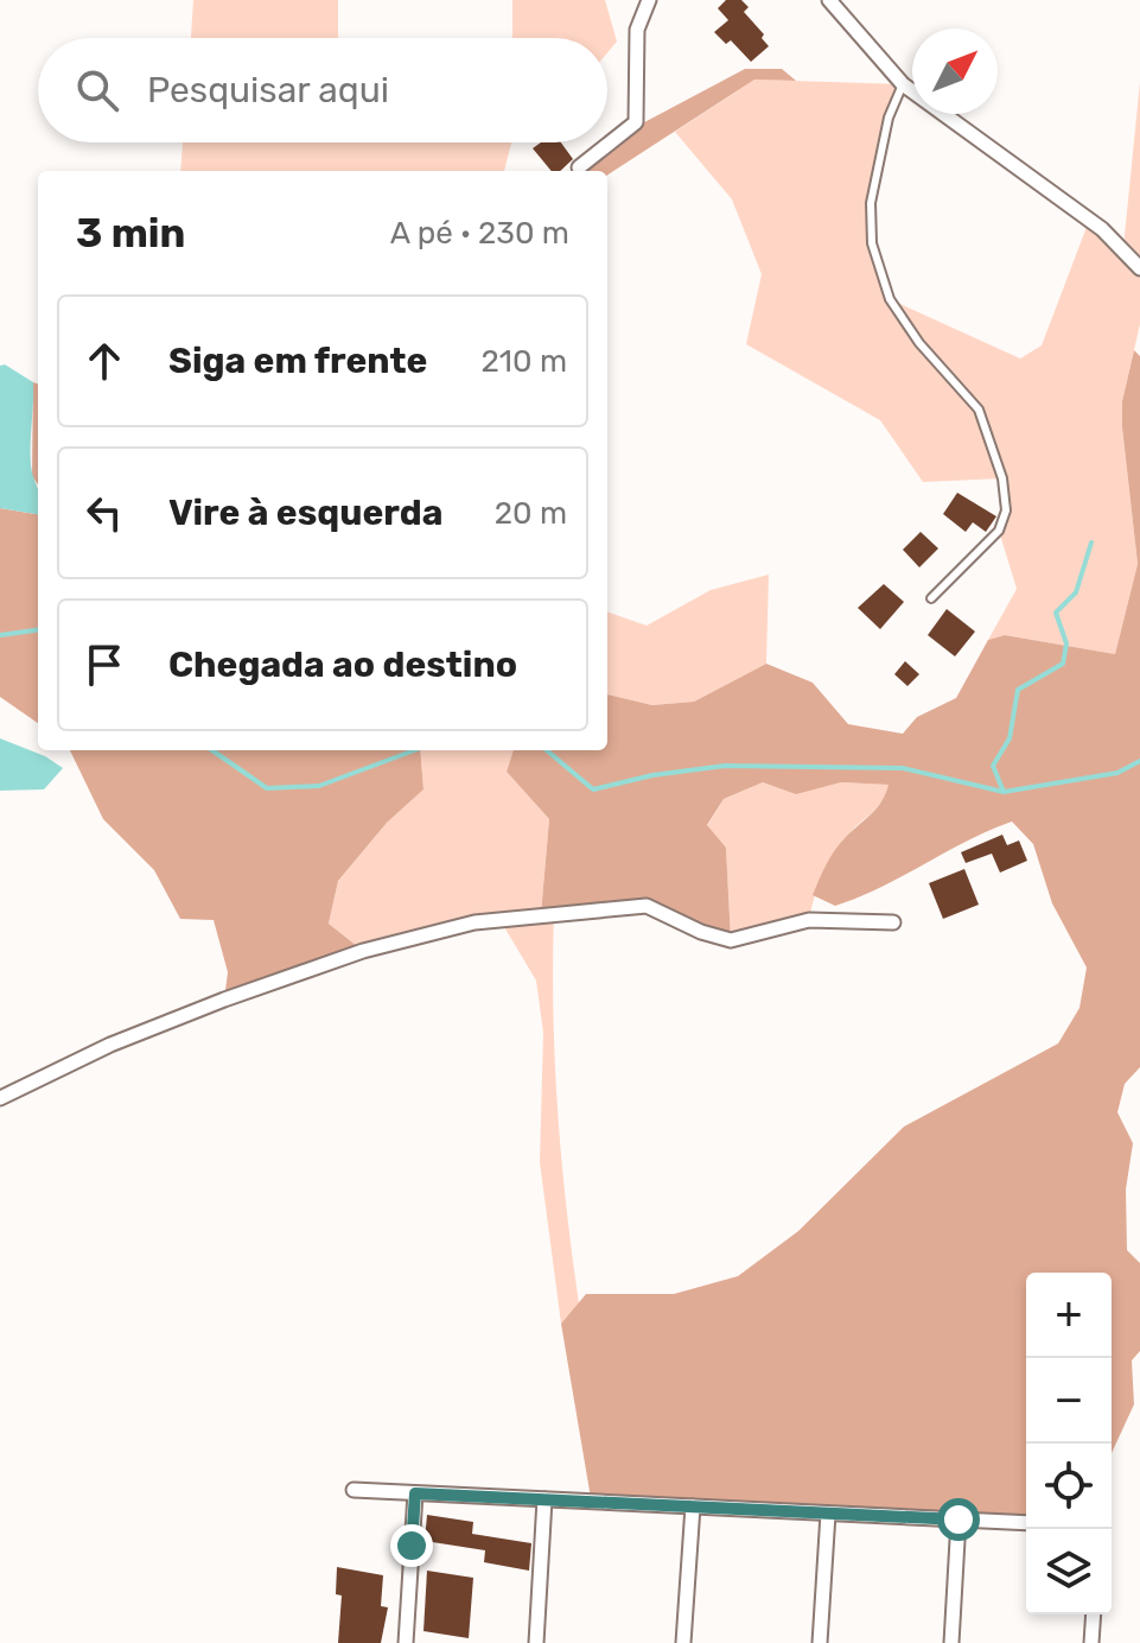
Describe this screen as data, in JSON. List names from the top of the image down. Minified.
{"north":"top right","page":{"search":"Pesquisar aqui","heading":["3 min","A pé · 230 m"],"list":[["Siga em frente","210 m"],["Vire à esquerda","20 m"],"Chegada ao destino"],"map_buttons":["+","−"]}}
